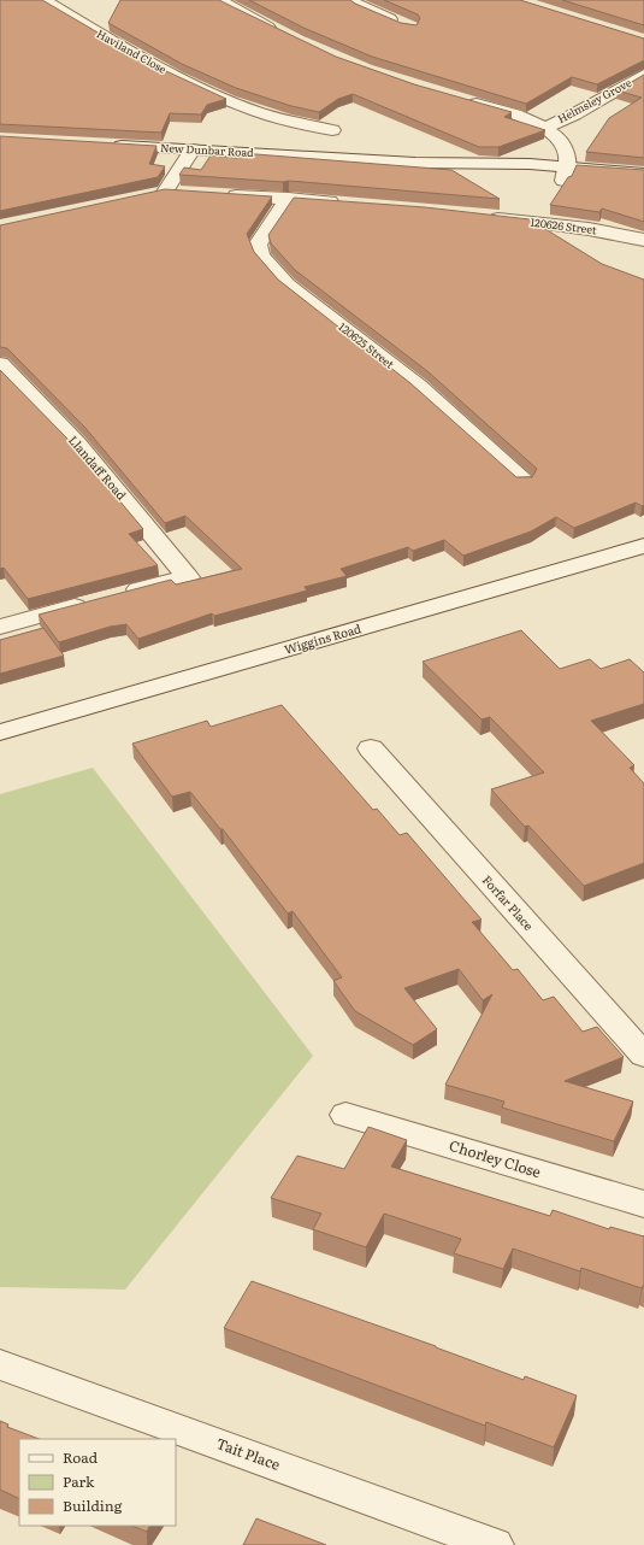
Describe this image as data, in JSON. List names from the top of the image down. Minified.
{"streets":{"street":["Haviland Close","Helmsley Grove","New Dunbar Road","120626 Street","120625 Street","Llandaff Road","Wiggins Road","Forfar Place","Chorley Close","Tait Place"]},"legend":["Road","Park","Building"]}
